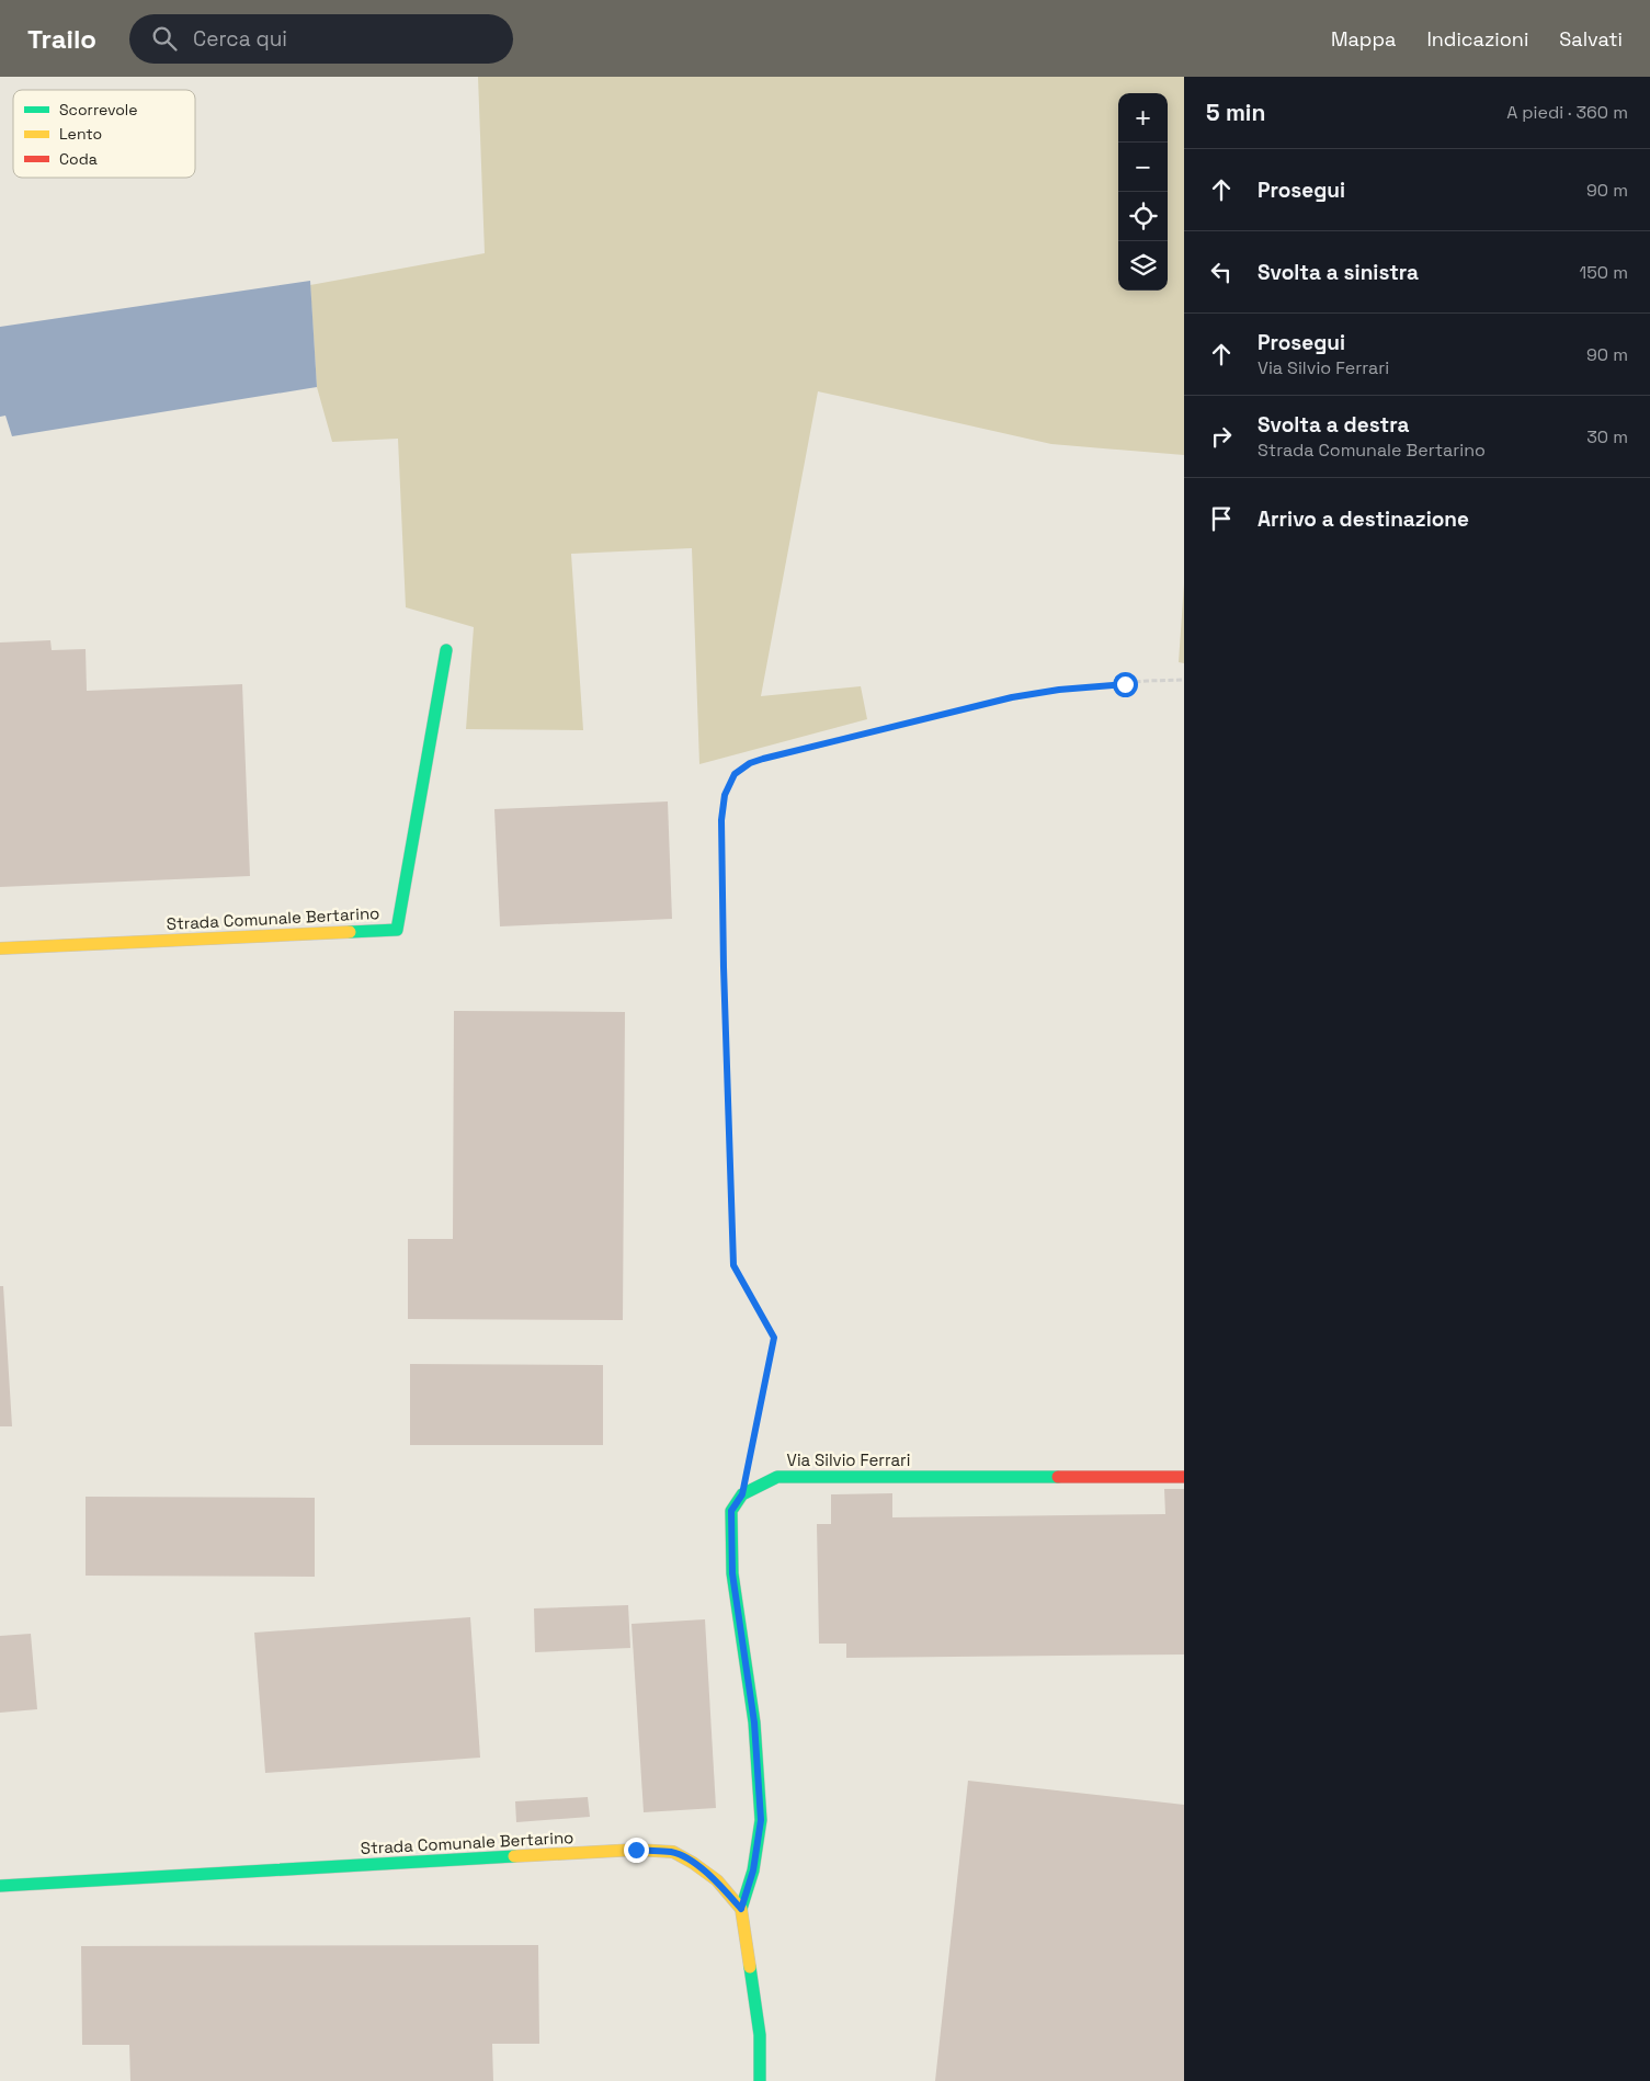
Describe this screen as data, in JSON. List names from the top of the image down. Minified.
{"streets":{"street":["Strada Comunale Bertarino","Via Silvio Ferrari"]},"legend":["Scorrevole","Lento","Coda"],"page":{"header":"Trailo","search":"Cerca qui","nav":["Mappa","Indicazioni","Salvati"],"heading":["5 min","A piedi · 360 m"],"map_buttons":["+","−"],"list":[["Prosegui","90 m"],["Svolta a sinistra","150 m"],["Prosegui","Via Silvio Ferrari","90 m"],["Svolta a destra","Strada Comunale Bertarino","30 m"],"Arrivo a destinazione"]}}
